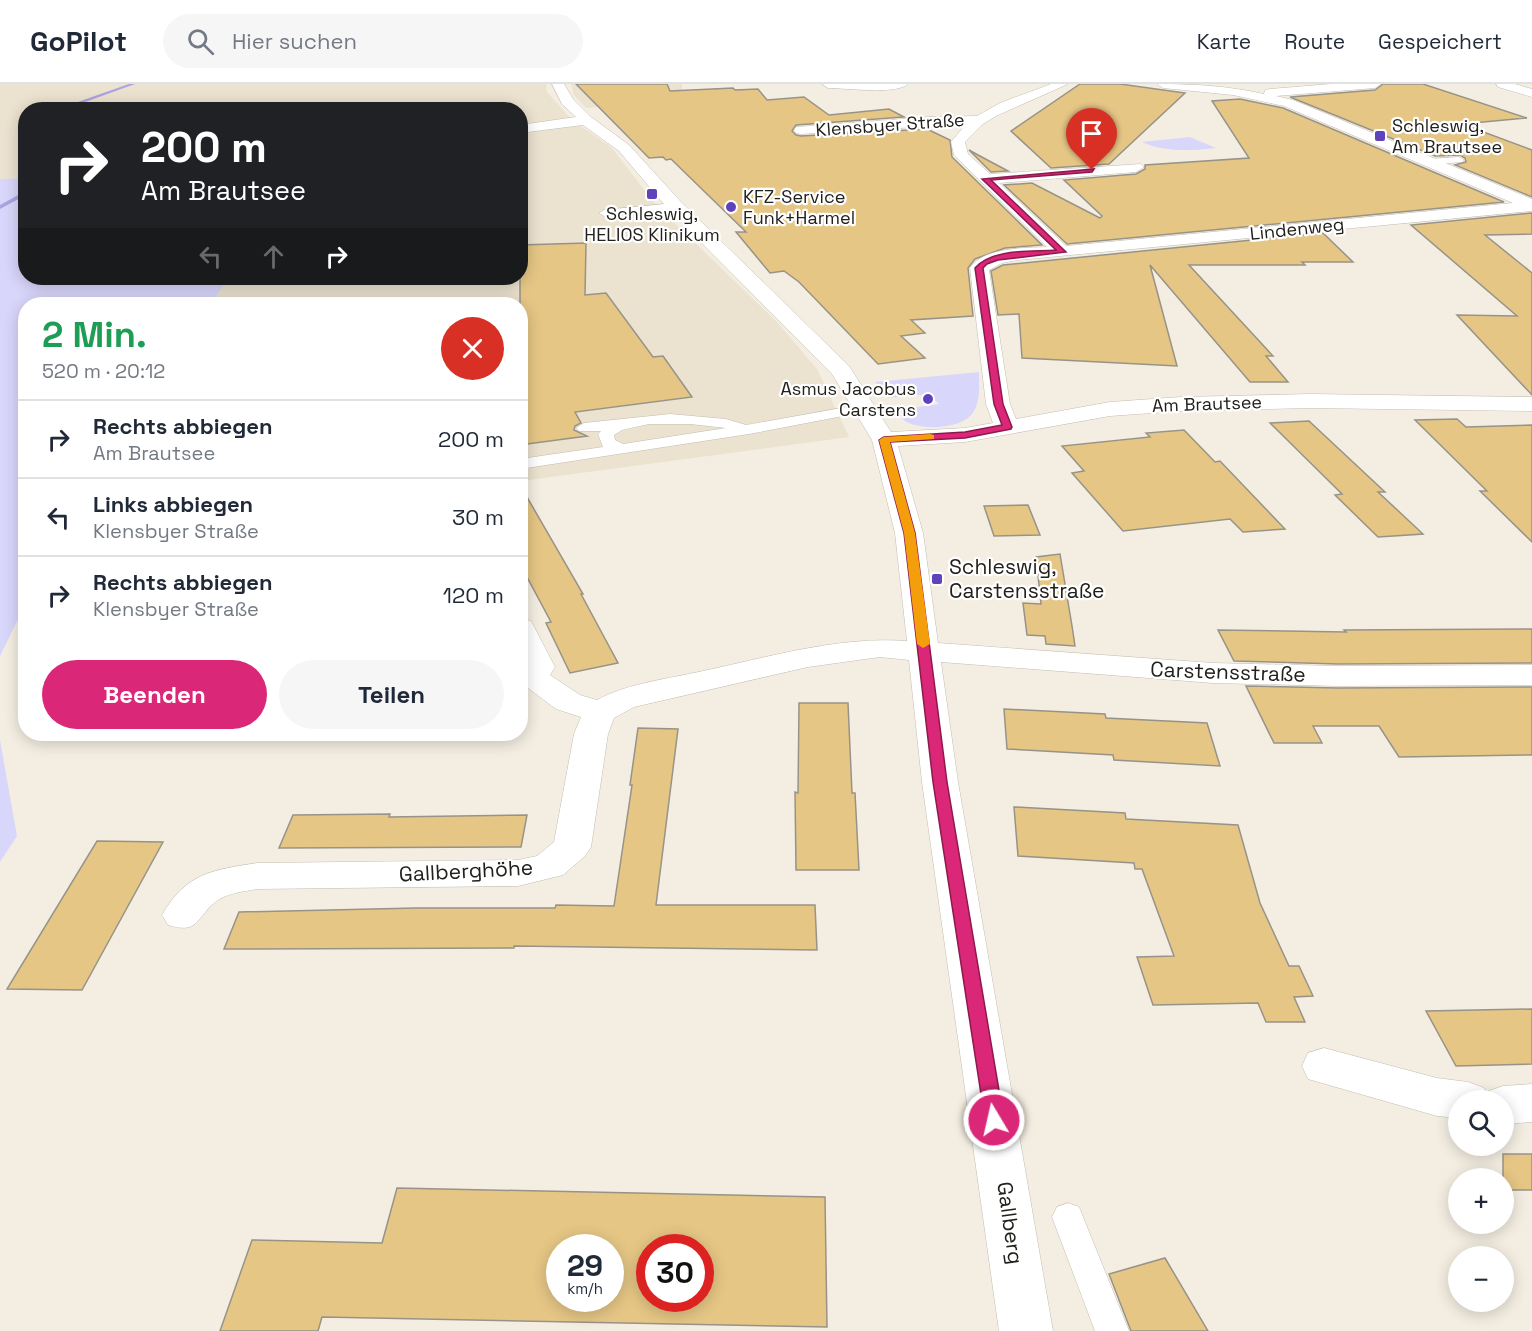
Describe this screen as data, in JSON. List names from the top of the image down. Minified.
{"streets":{"street":["Klensbyer Straße","Lindenweg","Am Brautsee","Carstensstraße","Gallberghöhe","Gallberg"]},"crossings":[["Klensbyer Straße","Lindenweg"],["Am Brautsee","Gallberg"],["Carstensstraße","Gallberg"]],"places":{"transit":["Schleswig, Am Brautsee","Schleswig, HELIOS Klinikum","Schleswig, Carstensstraße"],"other":["KFZ-Service Funk+Harmel","Asmus Jacobus Carstens"]},"page":{"header":"GoPilot","search":"Hier suchen","nav":["Karte","Route","Gespeichert"],"turn":["200 m","Am Brautsee"],"heading":["2 Min.","520 m · 20:12"],"list":[{"name":"Rechts abbiegen","note":"Am Brautsee","value":"200 m"},{"name":"Links abbiegen","note":"Klensbyer Straße","value":"30 m"},{"name":"Rechts abbiegen","note":"Klensbyer Straße","value":"120 m"}],"buttons":["Beenden","Teilen"],"map_buttons":["+","−"],"speed":"29 km/h","limit":"30"}}
